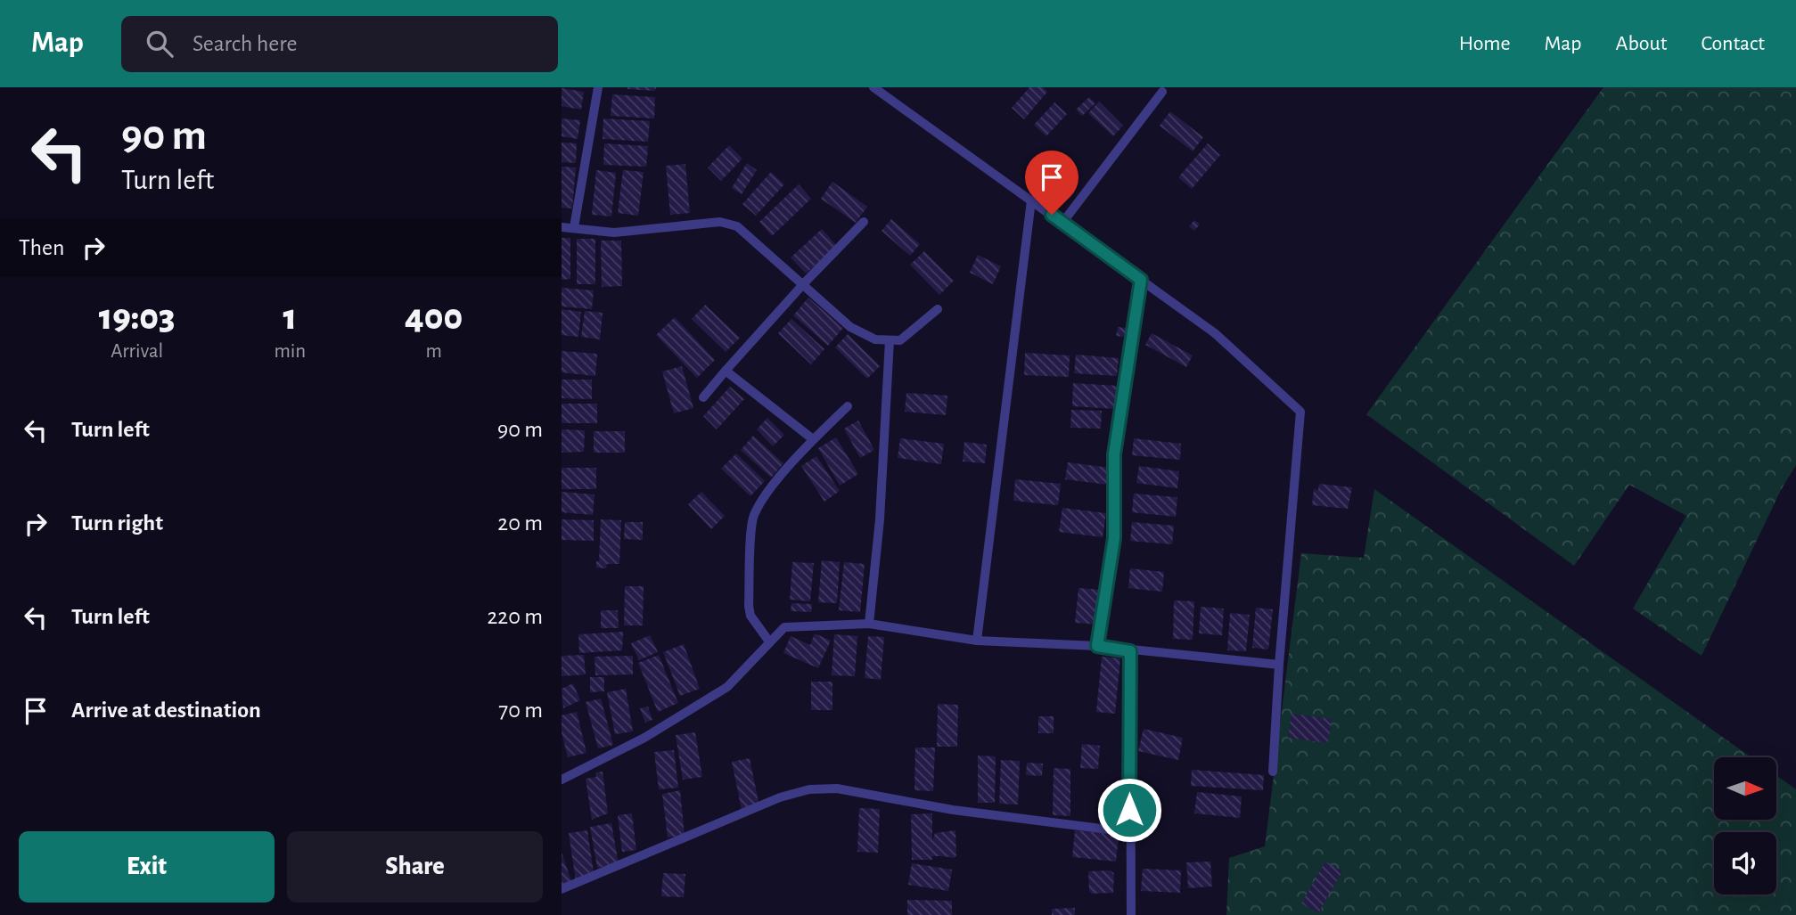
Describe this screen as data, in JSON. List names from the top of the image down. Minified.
{"north":"right","page":{"header":"Map","search":"Search here","nav":["Home","Map","About","Contact"],"turn":["90 m","Turn left"],"then":"Then","eta":["19:03","Arrival","1","min","400","m"],"list":[{"name":"Turn left","value":"90 m"},{"name":"Turn right","value":"20 m"},{"name":"Turn left","value":"220 m"},{"name":"Arrive at destination","value":"70 m"}],"buttons":["Exit","Share"]}}
